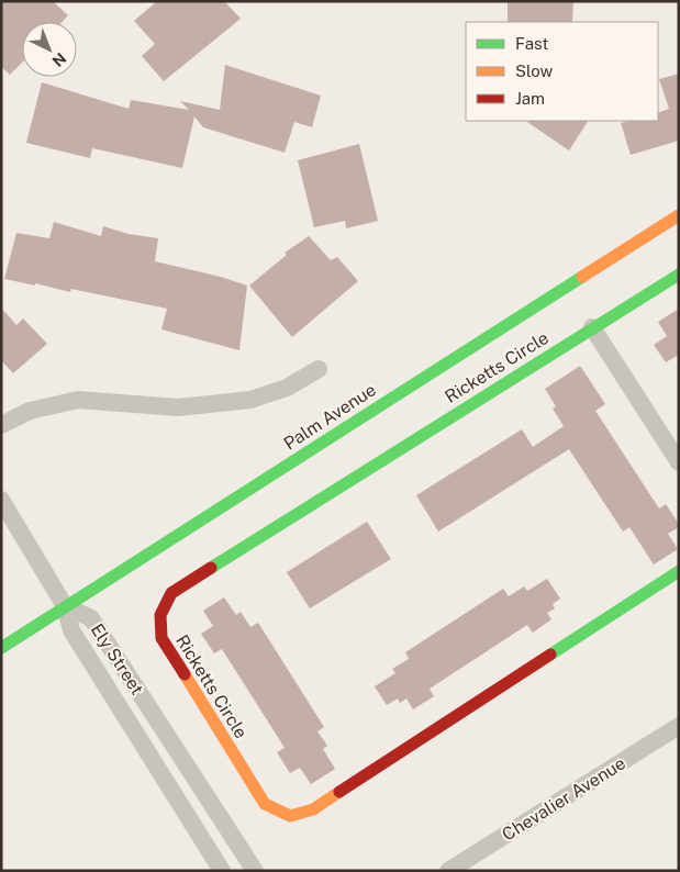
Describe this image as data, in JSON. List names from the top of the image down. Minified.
{"streets":{"street":["Ricketts Circle","Palm Avenue","Ely Street","Chevalier Avenue"]},"crossings":[["Palm Avenue","Ely Street"]],"legend":["Fast","Slow","Jam"],"north":"bottom right"}
